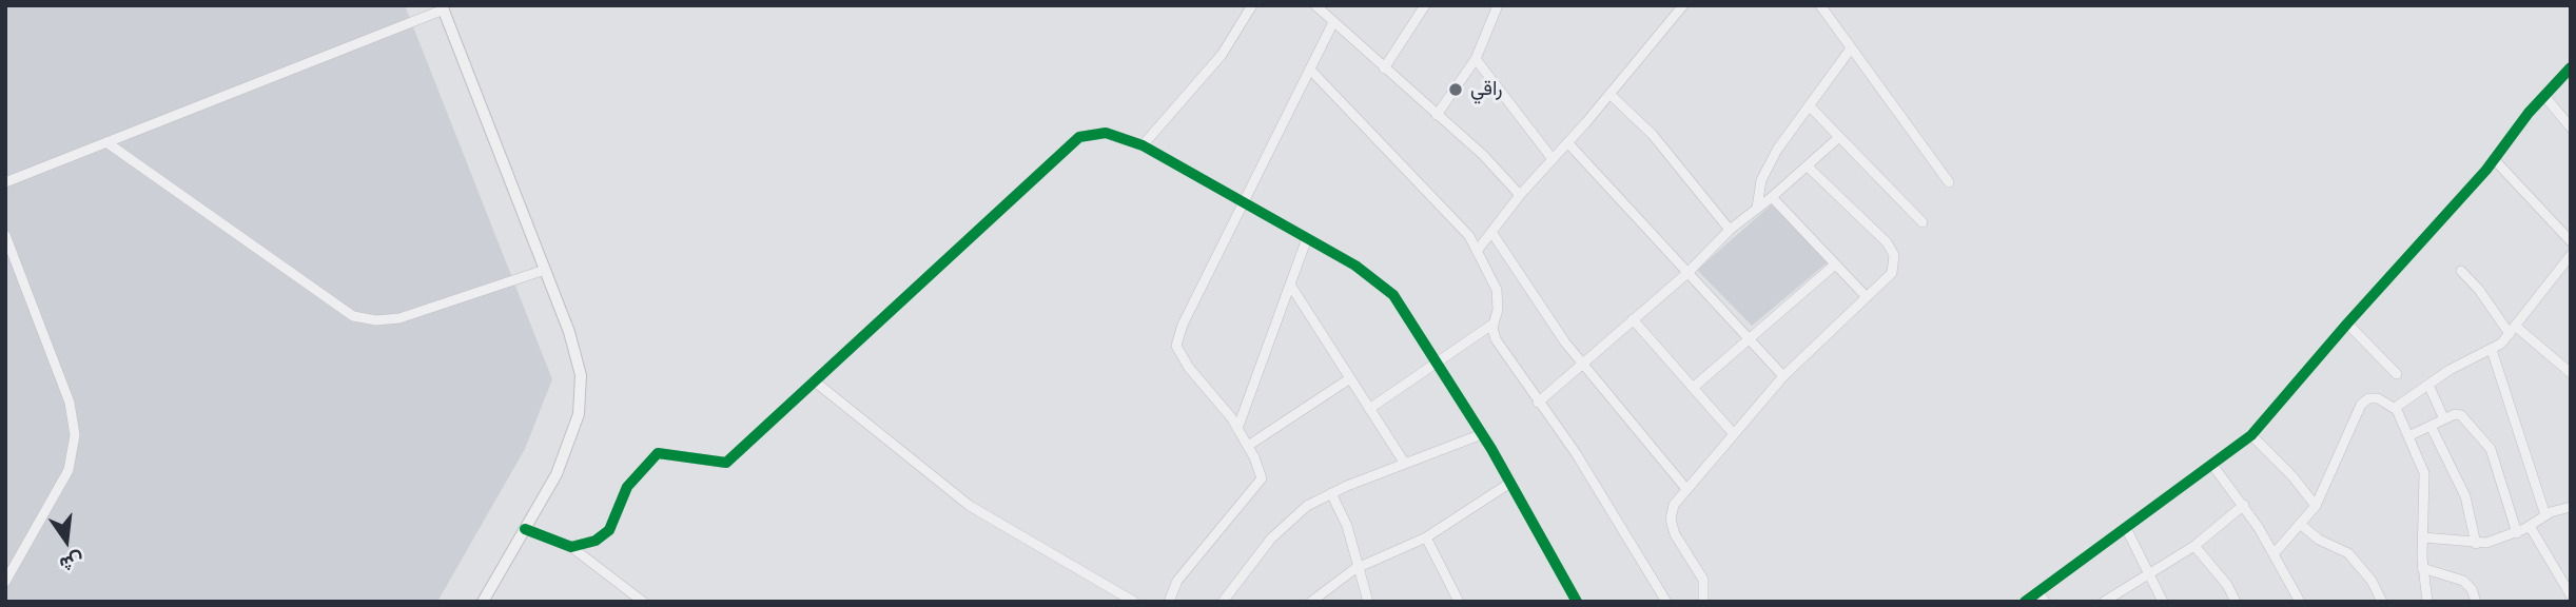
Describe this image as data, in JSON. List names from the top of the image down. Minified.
{"places":["راقي"],"north":"bottom"}
